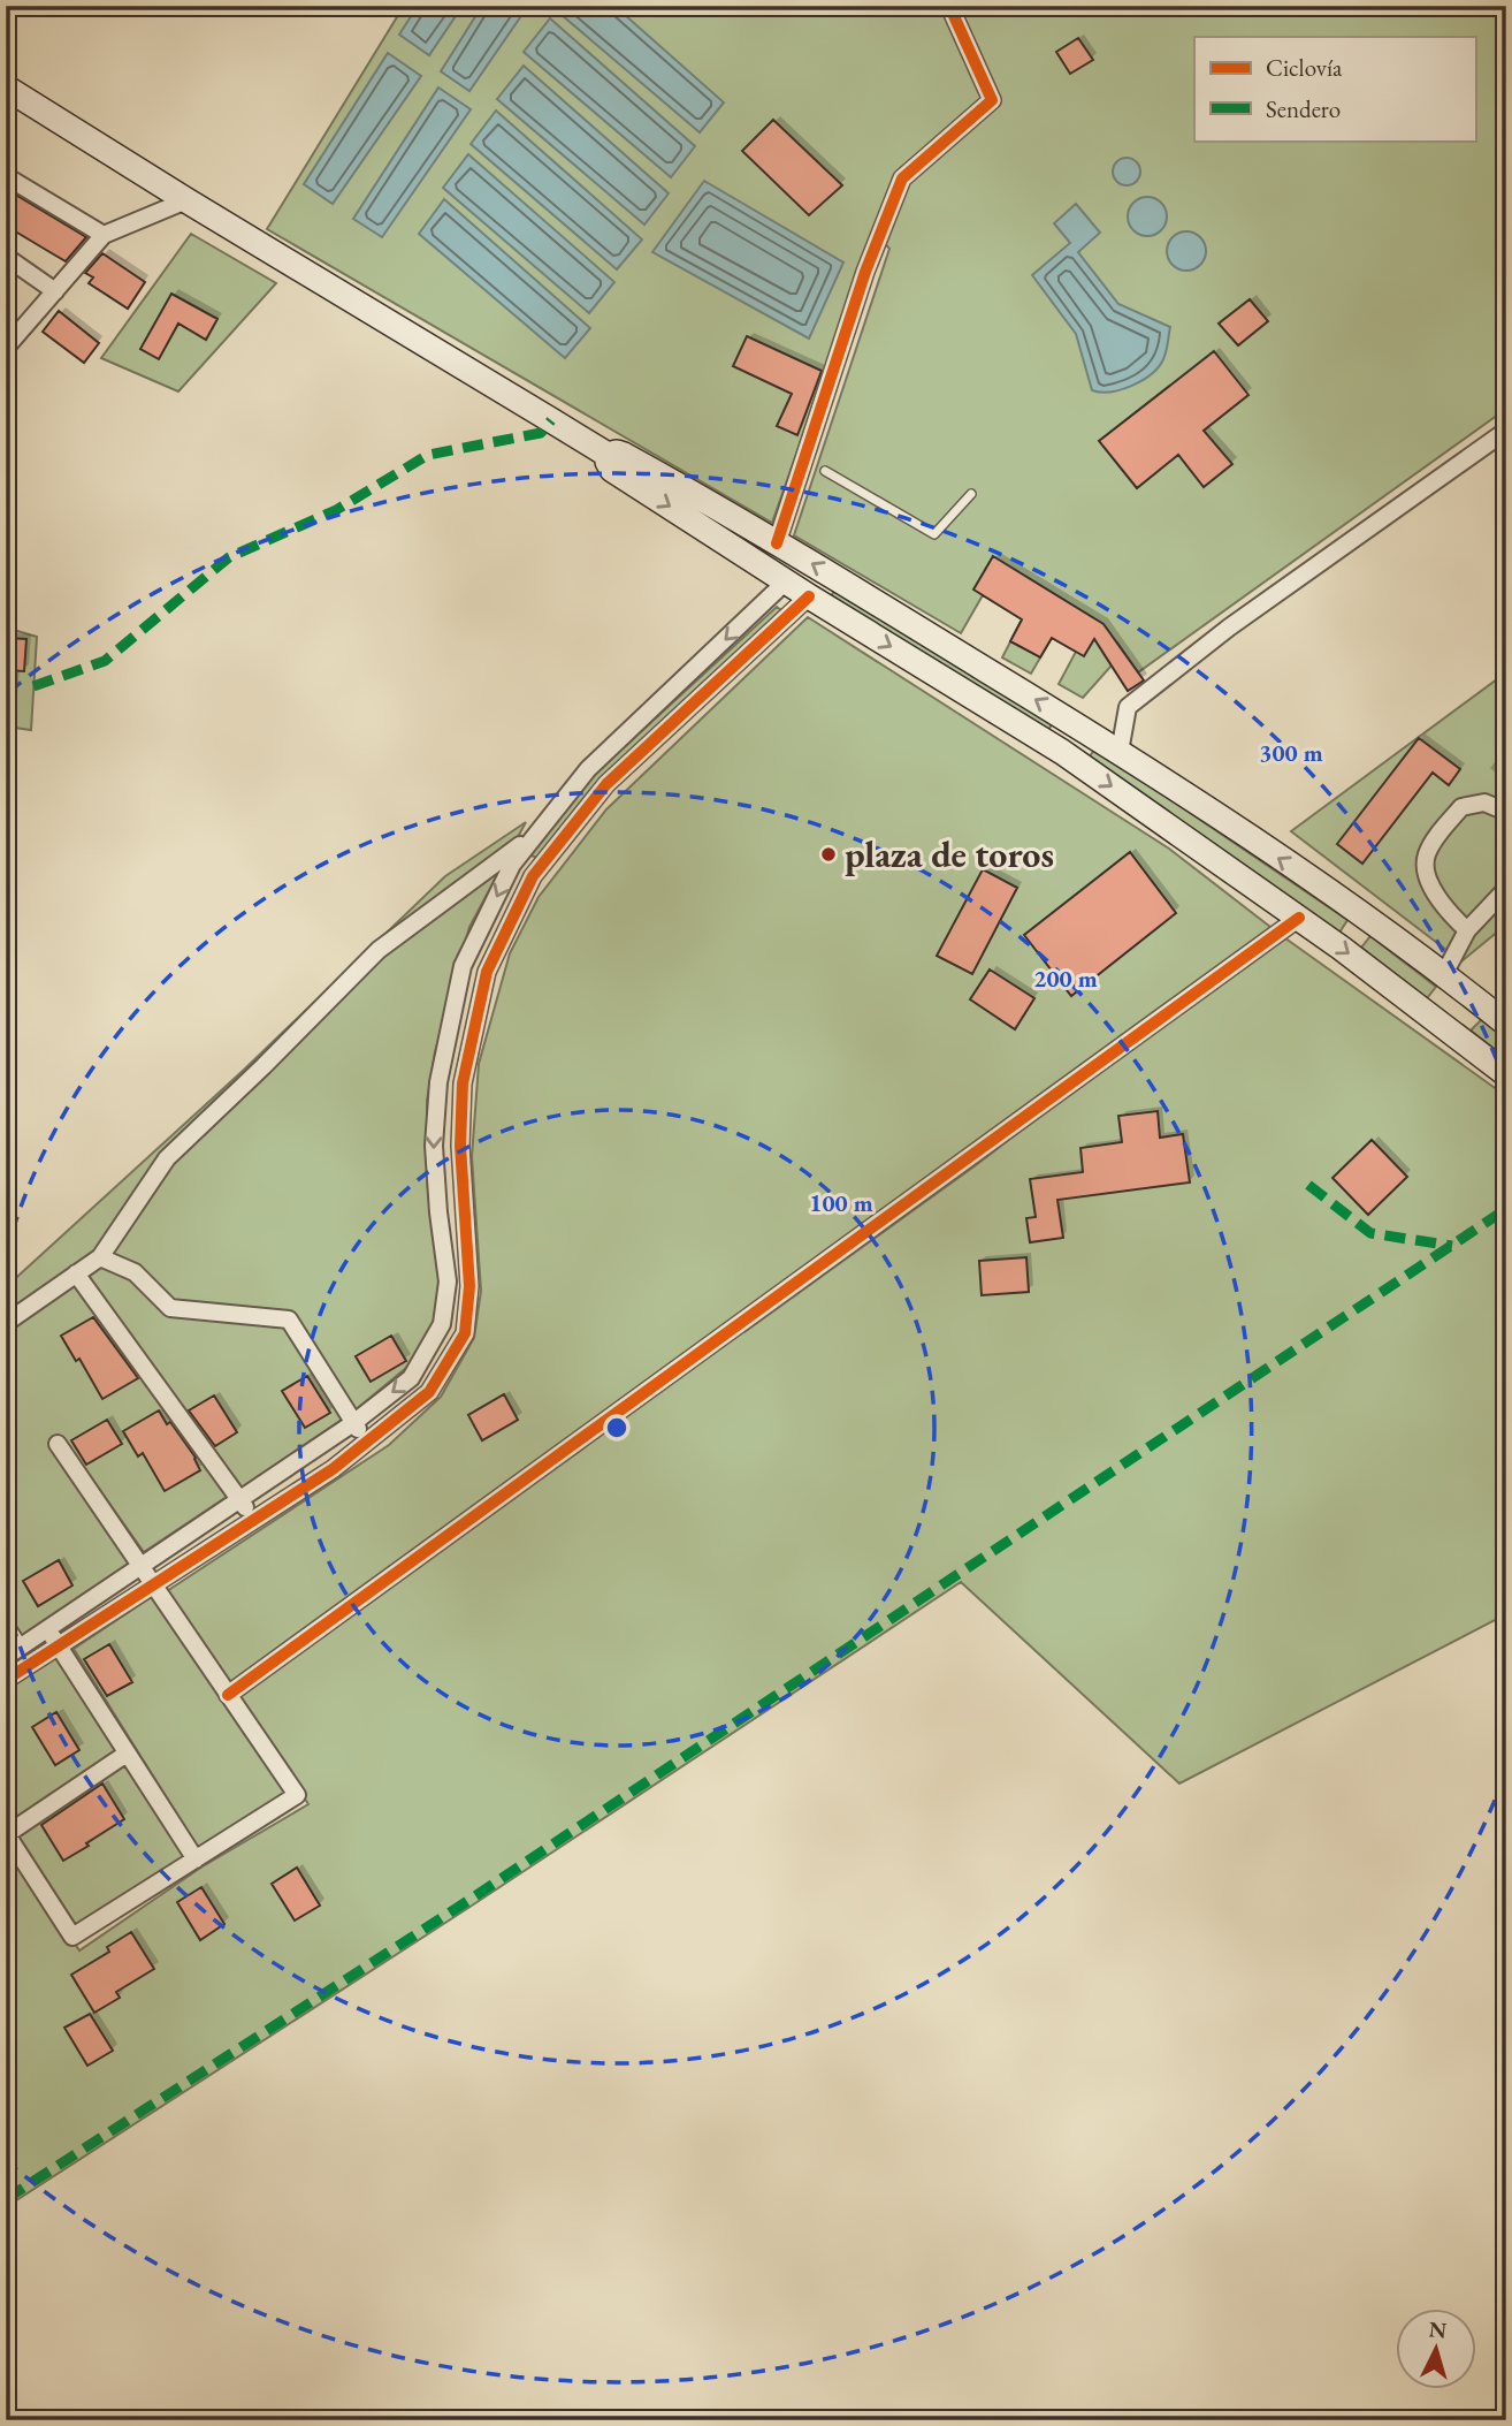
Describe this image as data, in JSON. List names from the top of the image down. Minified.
{"places":["plaza de toros"],"legend":["Ciclovía","Sendero"],"north":"top","rings":["300 m","200 m","100 m"]}
